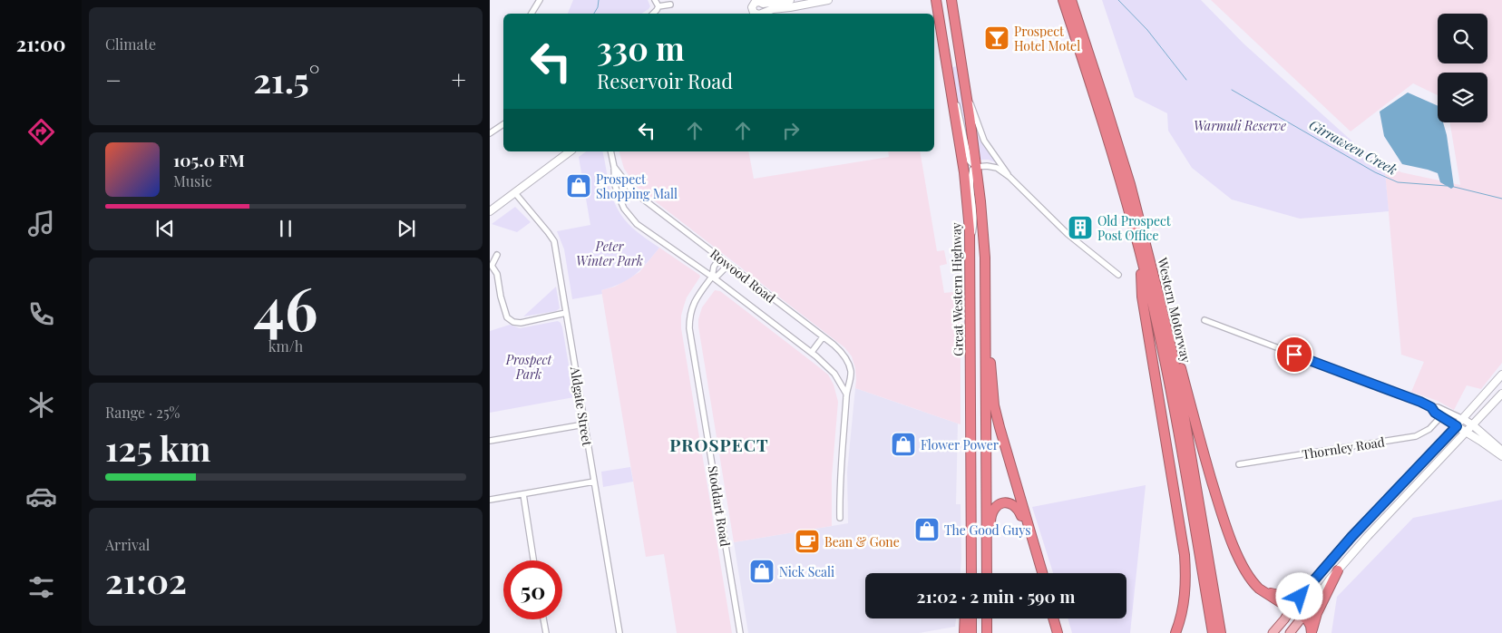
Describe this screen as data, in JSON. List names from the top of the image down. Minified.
{"streets":{"highway":["Great Western Highway","Western Motorway"],"street":["Rowood Road","Aldgate Street","Thornley Road","Stoddart Road"]},"crossings":[["Rowood Road","Stoddart Road"]],"districts":["PROSPECT"],"water":["Girraween Creek"],"parks":["Warmuli Reserve","Peter Winter Park","Prospect Park"],"places":{"bar":["Prospect Hotel Motel"],"shop":["Prospect Shopping Mall","Flower Power","The Good Guys","Nick Scali"],"building":["Old Prospect Post Office"],"cafe":["Bean & Gone"]},"page":{"tabs":"21:00","tile":["Climate",["46","km/h"],["Range · 25%","125 km"],["Arrival","21:02"]],"turn":["330 m","Reservoir Road"],"heat":["−","21.5°","+"],"song":["105.0 FM","Music"],"limit":"50","trip":"21:02 · 2 min · 590 m"}}
